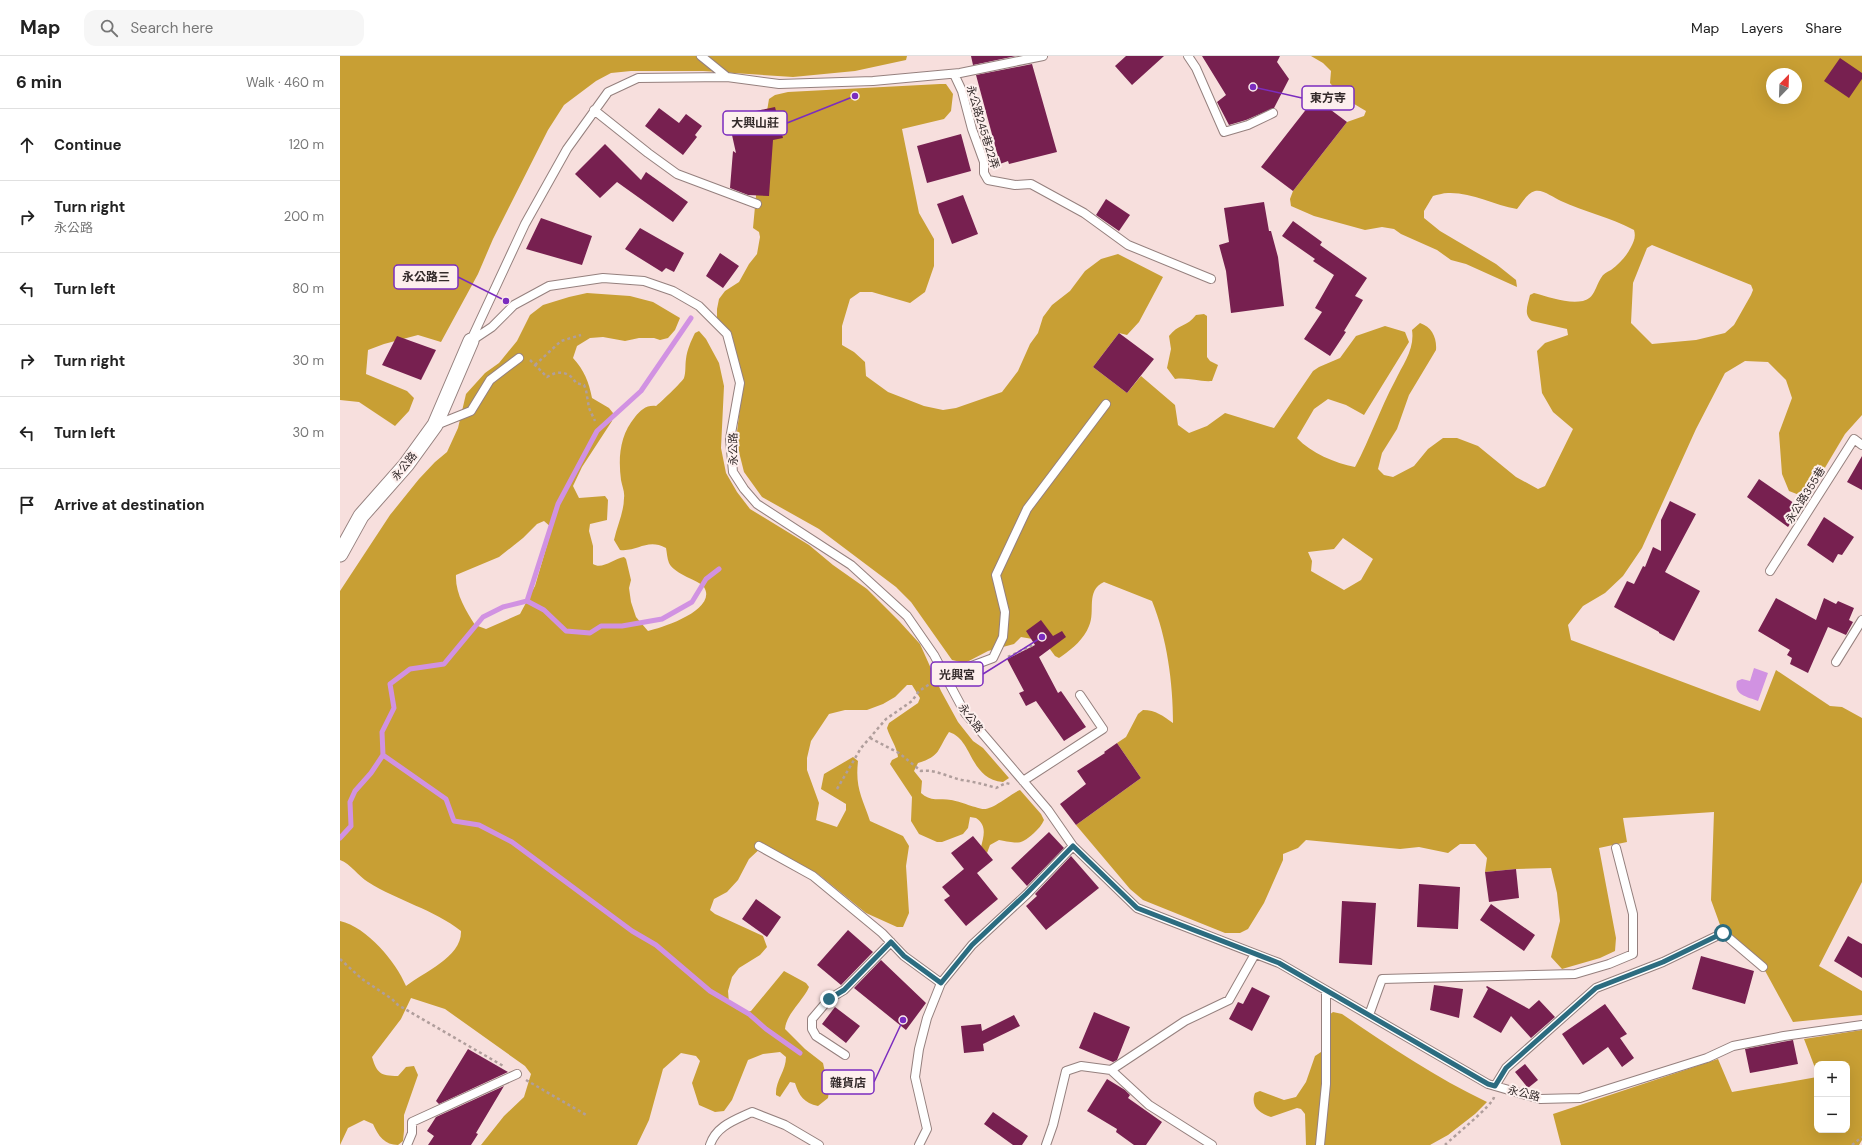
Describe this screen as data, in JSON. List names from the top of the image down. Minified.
{"streets":{"street":["永公路"],"lane":["永公路245巷22弄","永公路355巷"]},"places":["東方寺","大興山莊","永公路三","光興宮","雜貨店"],"north":"top right","page":{"header":"Map","search":"Search here","nav":["Map","Layers","Share"],"heading":["6 min","Walk · 460 m"],"list":[["Continue","120 m"],["Turn right","永公路","200 m"],["Turn left","80 m"],["Turn right","30 m"],["Turn left","30 m"],"Arrive at destination"],"map_buttons":["+","−"]}}
